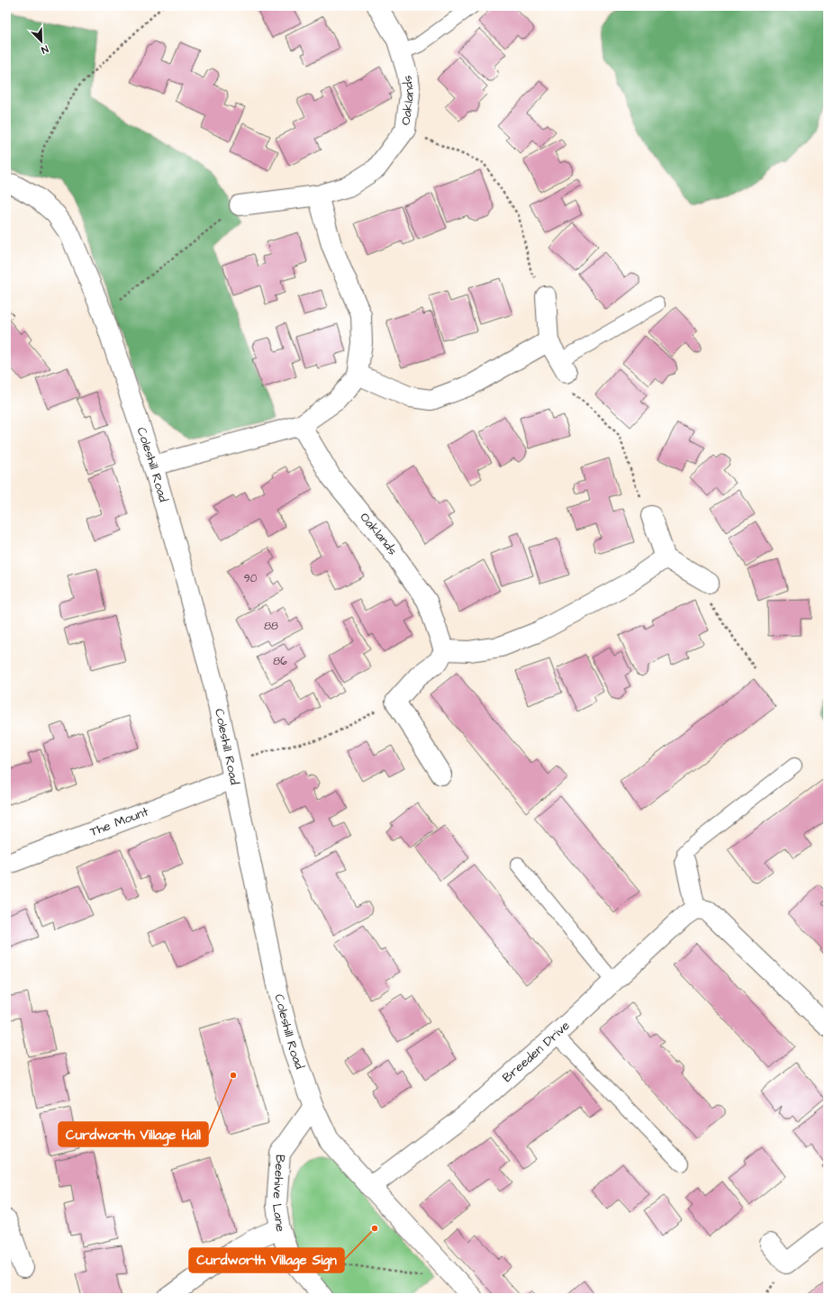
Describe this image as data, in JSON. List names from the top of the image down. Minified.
{"streets":{"street":["Oaklands","Coleshill Road","The Mount","Breeden Drive","Beehive Lane"]},"crossings":[["Coleshill Road","The Mount"],["Coleshill Road","Breeden Drive"],["Coleshill Road","Beehive Lane"]],"places":["Curdworth Village Hall","Curdworth Village Sign"],"house_numbers":["90","88","86"],"north":"bottom right"}
